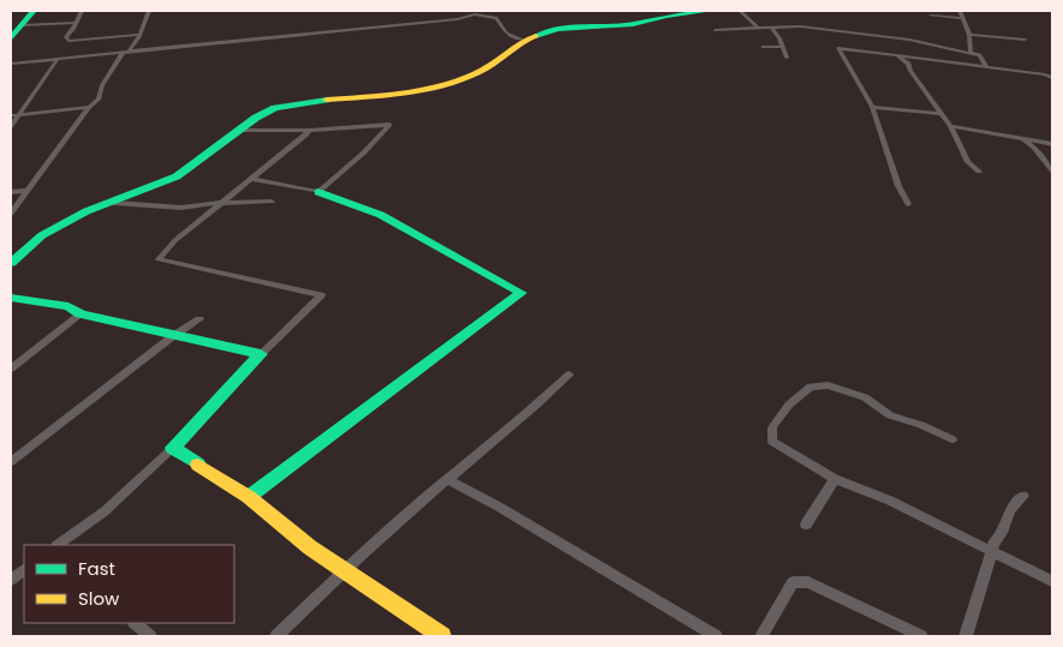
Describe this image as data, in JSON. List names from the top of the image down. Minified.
{"legend":["Fast","Slow"]}
